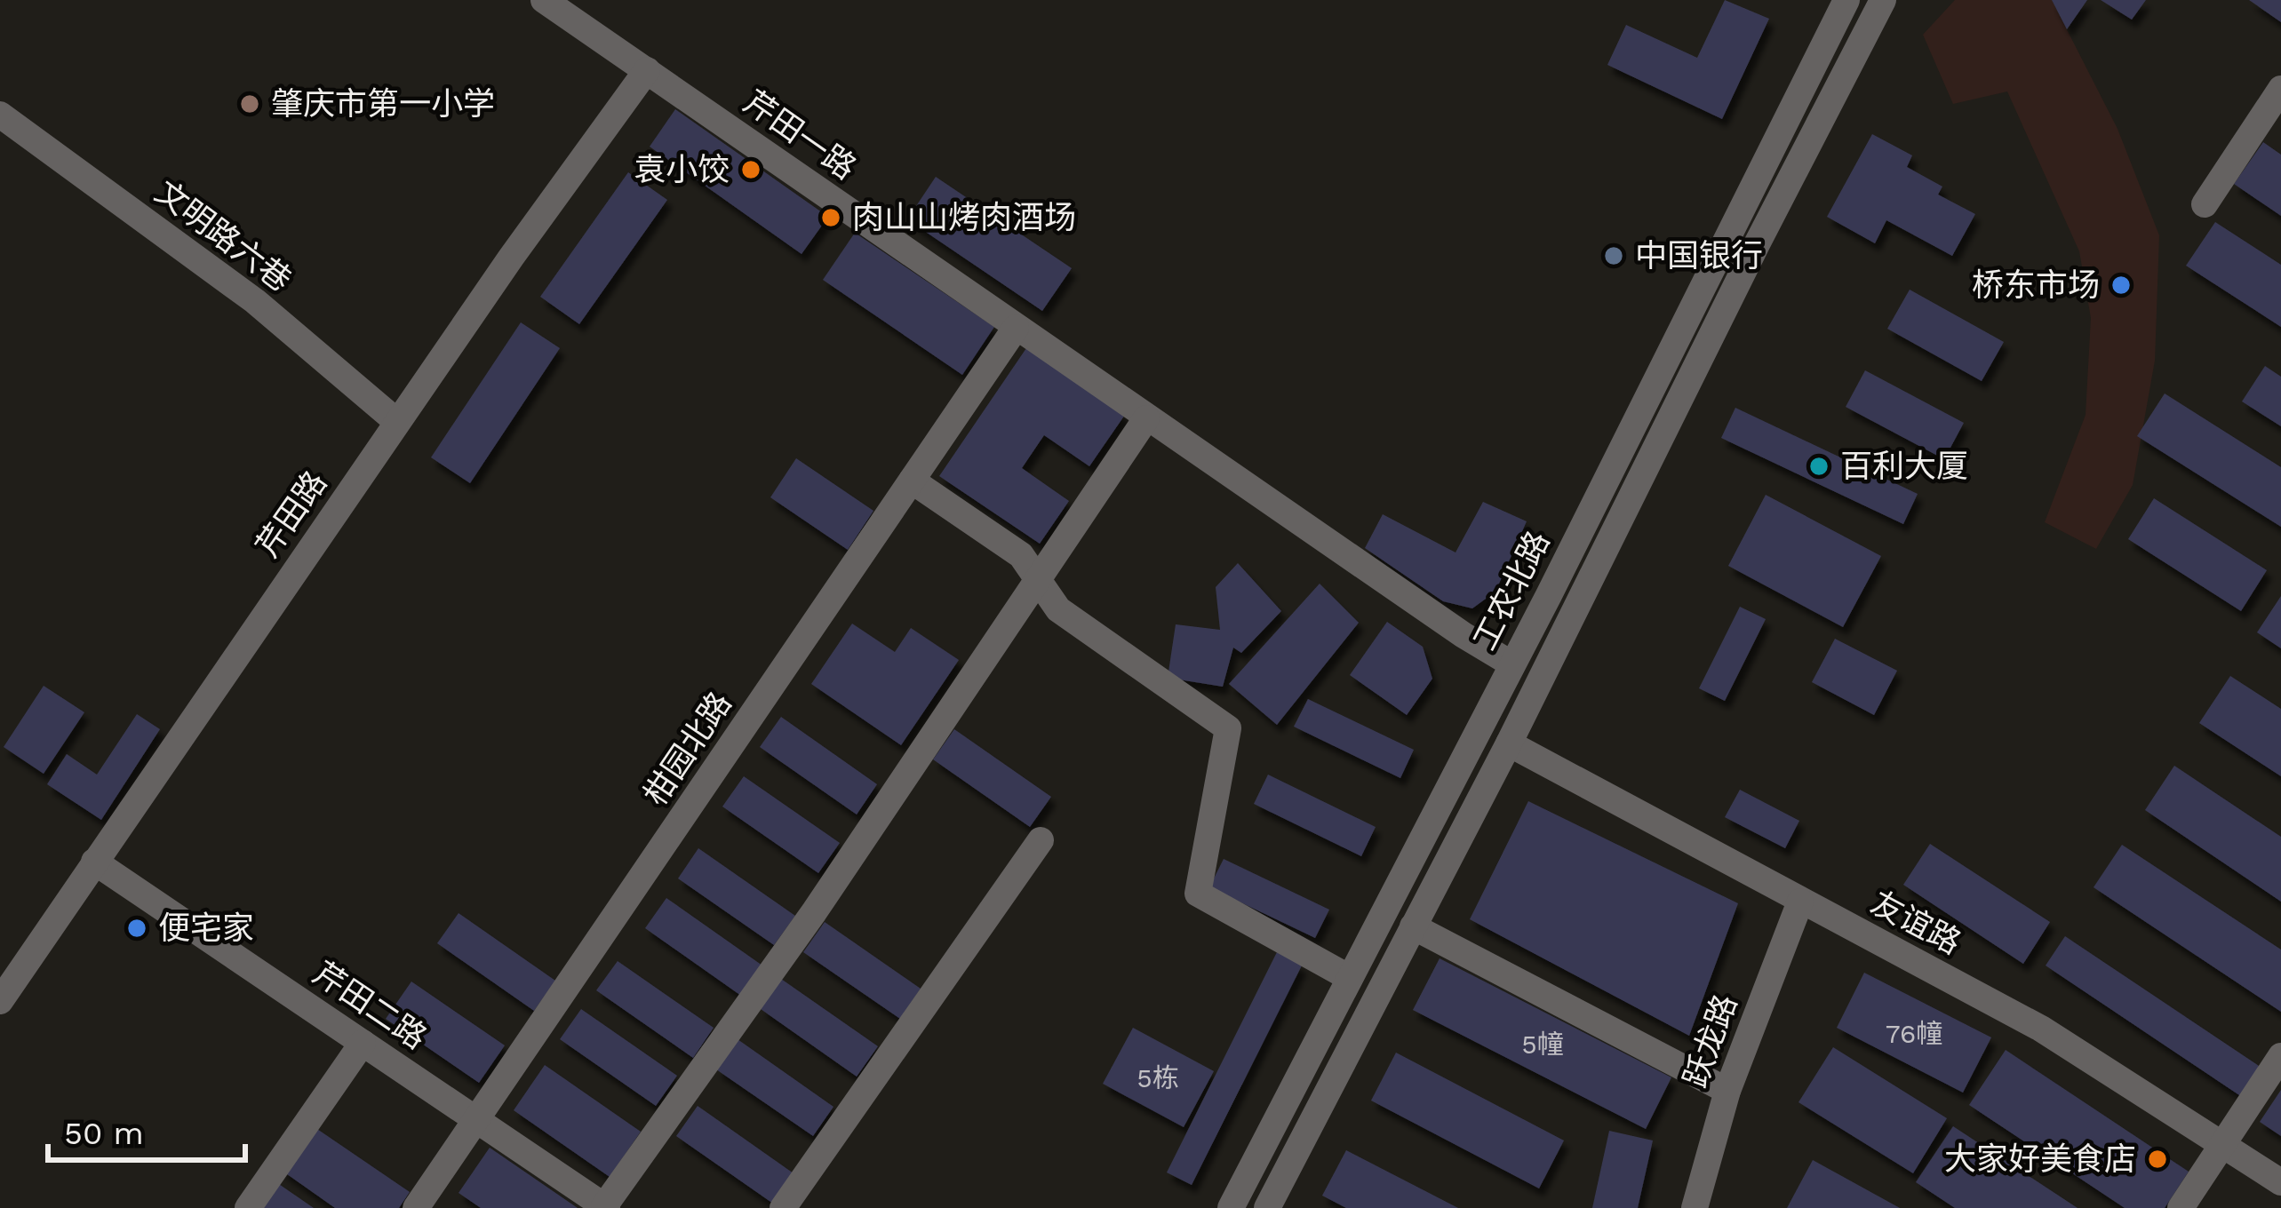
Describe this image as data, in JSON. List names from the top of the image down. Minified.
{"streets":{"street":["芹田一路","文明路六巷","芹田路","工农北路","柑园北路","友谊路","芹田二路","跃龙路"]},"crossings":[["芹田一路","芹田路"],["芹田一路","工农北路"],["芹田一路","柑园北路"],["文明路六巷","芹田路"],["芹田路","芹田二路"],["工农北路","友谊路"],["柑园北路","芹田二路"],["友谊路","跃龙路"]],"places":["肇庆市第一小学","袁小饺","肉山山烤肉酒场","中国银行","桥东市场","百利大厦","便宅家","大家好美食店"],"house_numbers":["76幢","5幢","5栋"],"scale_bar":"50 m"}
